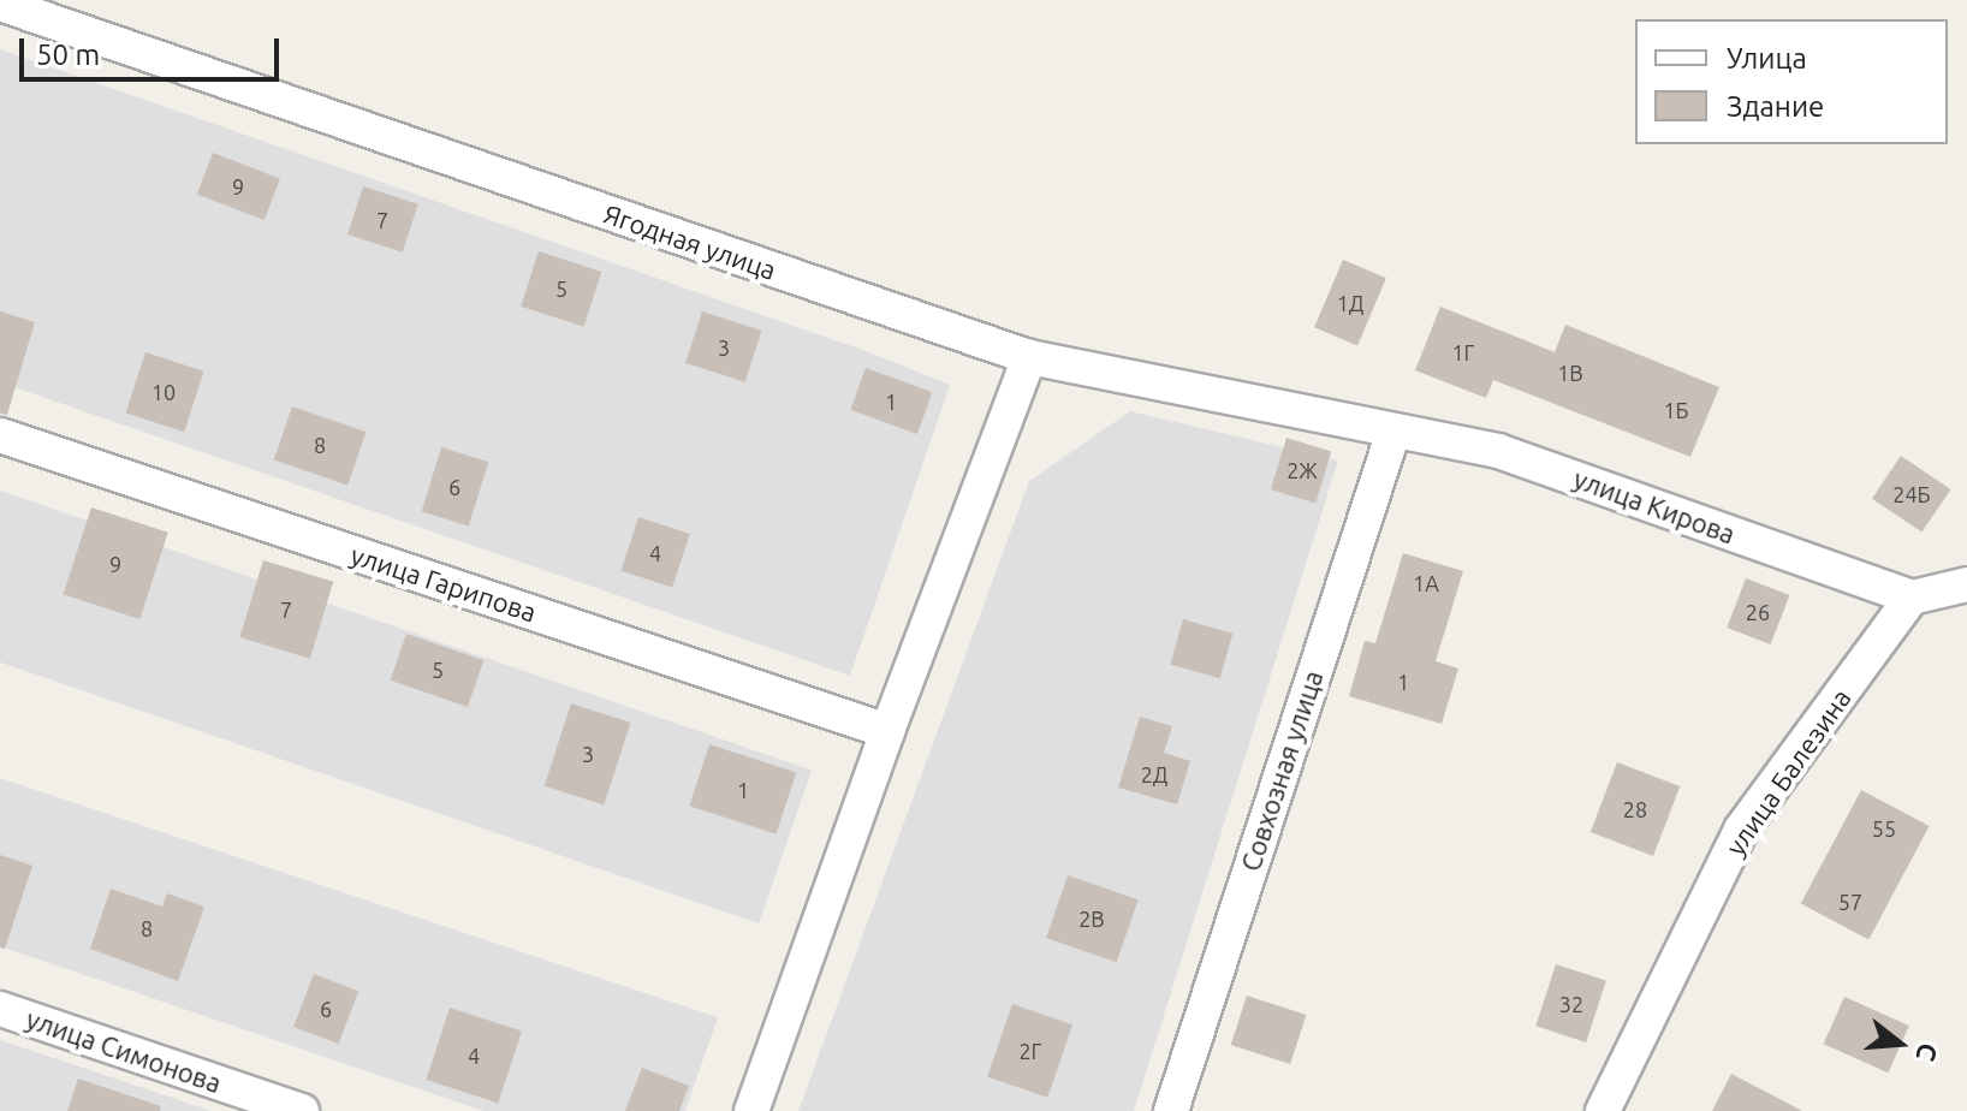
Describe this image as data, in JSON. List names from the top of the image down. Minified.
{"streets":{"street":["Ягодная улица","улица Кирова","улица Гарипова","Совхозная улица","улица Балезина","улица Симонова"]},"crossings":[["Ягодная улица","улица Кирова"],["Ягодная улица","Совхозная улица"],["улица Кирова","Совхозная улица"],["улица Кирова","улица Балезина"]],"house_numbers":["9","7","5","1Д","3","1Г","1В","10","1","1Б","8","2Ж","6","24Б","4","9","1А","7","26","5","1","3","2Д","1","28","55","57","2В","8","32","6","2Г","4"],"legend":["Улица","Здание"],"scale_bar":"50 m","north":"right"}
